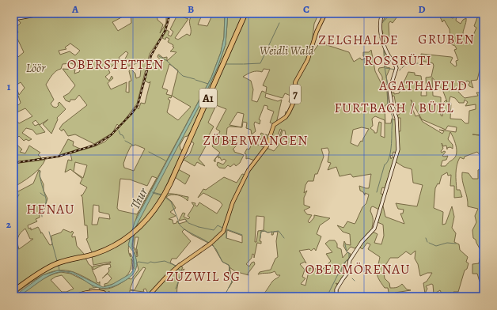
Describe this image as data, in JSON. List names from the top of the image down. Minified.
{"streets":{"highway":["A1"],"main road":["7"]},"districts":["GRUBEN","ZELGHALDE","ROSSRÜTI","OBERSTETTEN","AGATHAFELD","FURTBACH / BÜEL","ZÜBERWANGEN","HENAU","OBERMÖRENAU","ZUZWIL SG"],"water":["Thur"],"parks":["Weidli Wald","Löör"],"grid":{"columns":["A","B","C","D"],"rows":["1","2"]}}
